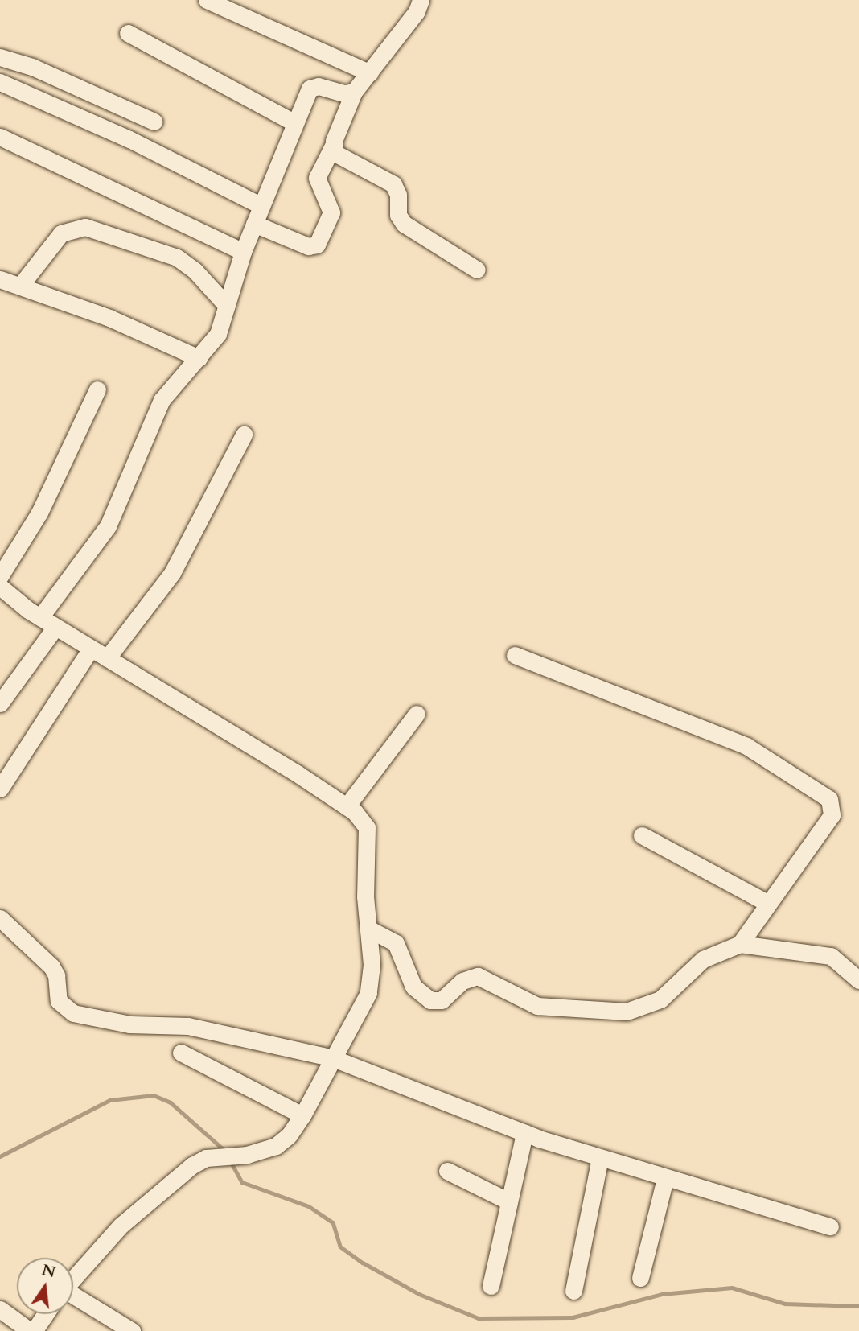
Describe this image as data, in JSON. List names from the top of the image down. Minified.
{"north":"top"}
